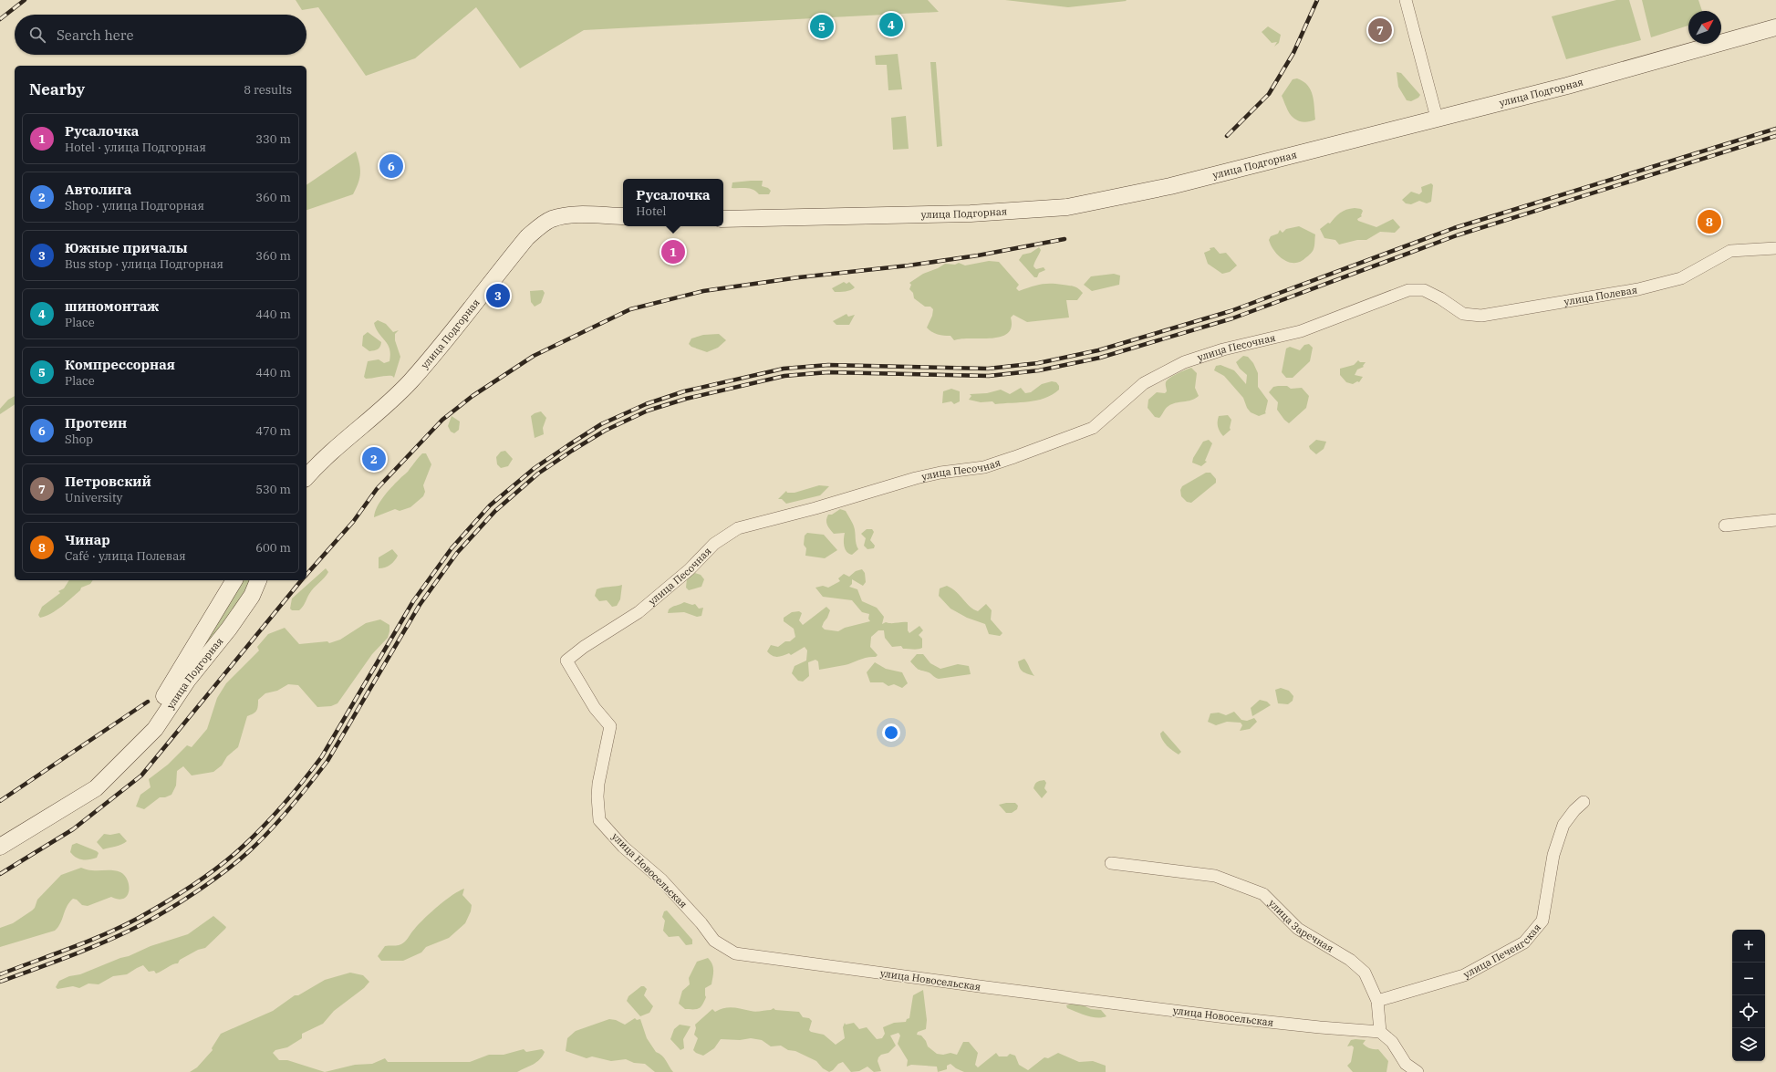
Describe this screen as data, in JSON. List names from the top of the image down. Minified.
{"streets":{"main road":["улица Подгорная"],"street":["улица Полевая","улица Песочная","улица Новосельская","улица Заречная","улица Печенгская"]},"crossings":[["улица Полевая","улица Песочная"],["улица Песочная","улица Новосельская"],["улица Новосельская","улица Заречная"],["улица Заречная","улица Печенгская"]],"north":"top right","page":{"pins":["4","5","7","6","8","1","3","2"],"search":"Search here","heading":["Nearby","8 results"],"list":[{"mark":"1","name":"Русалочка","note":"Hotel · улица Подгорная","value":"330 m"},{"mark":"2","name":"Автолига","note":"Shop · улица Подгорная","value":"360 m"},{"mark":"3","name":"Южные причалы","note":"Bus stop · улица Подгорная","value":"360 m"},{"mark":"4","name":"шиномонтаж","note":"Place","value":"440 m"},{"mark":"5","name":"Компрессорная","note":"Place","value":"440 m"},{"mark":"6","name":"Протеин","note":"Shop","value":"470 m"},{"mark":"7","name":"Петровский","note":"University","value":"530 m"},{"mark":"8","name":"Чинар","note":"Café · улица Полевая","value":"600 m"}],"popup":["Русалочка","Hotel"],"map_buttons":["+","−"]}}
